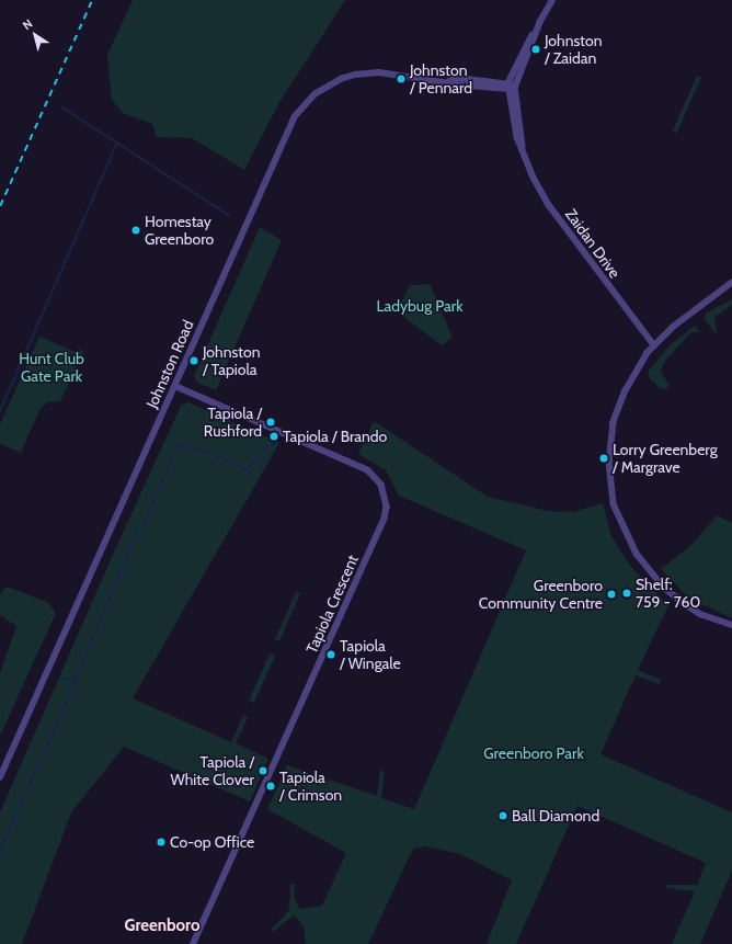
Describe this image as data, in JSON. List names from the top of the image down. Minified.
{"streets":{"street":["Zaidan Drive","Johnston Road","Tapiola Crescent"]},"crossings":[["Zaidan Drive","Johnston Road"],["Johnston Road","Tapiola Crescent"]],"districts":["Greenboro"],"parks":["Ladybug Park","Hunt Club Gate Park","Greenboro Park"],"places":["Johnston / Zaidan","Johnston / Pennard","Homestay Greenboro","Johnston / Tapiola","Tapiola / Rushford","Tapiola / Brando","Lorry Greenberg / Margrave","Shelf: 759 - 760","Greenboro Community Centre","Tapiola / Wingale","Tapiola / White Clover","Tapiola / Crimson","Ball Diamond","Co-op Office"],"north":"top left"}
